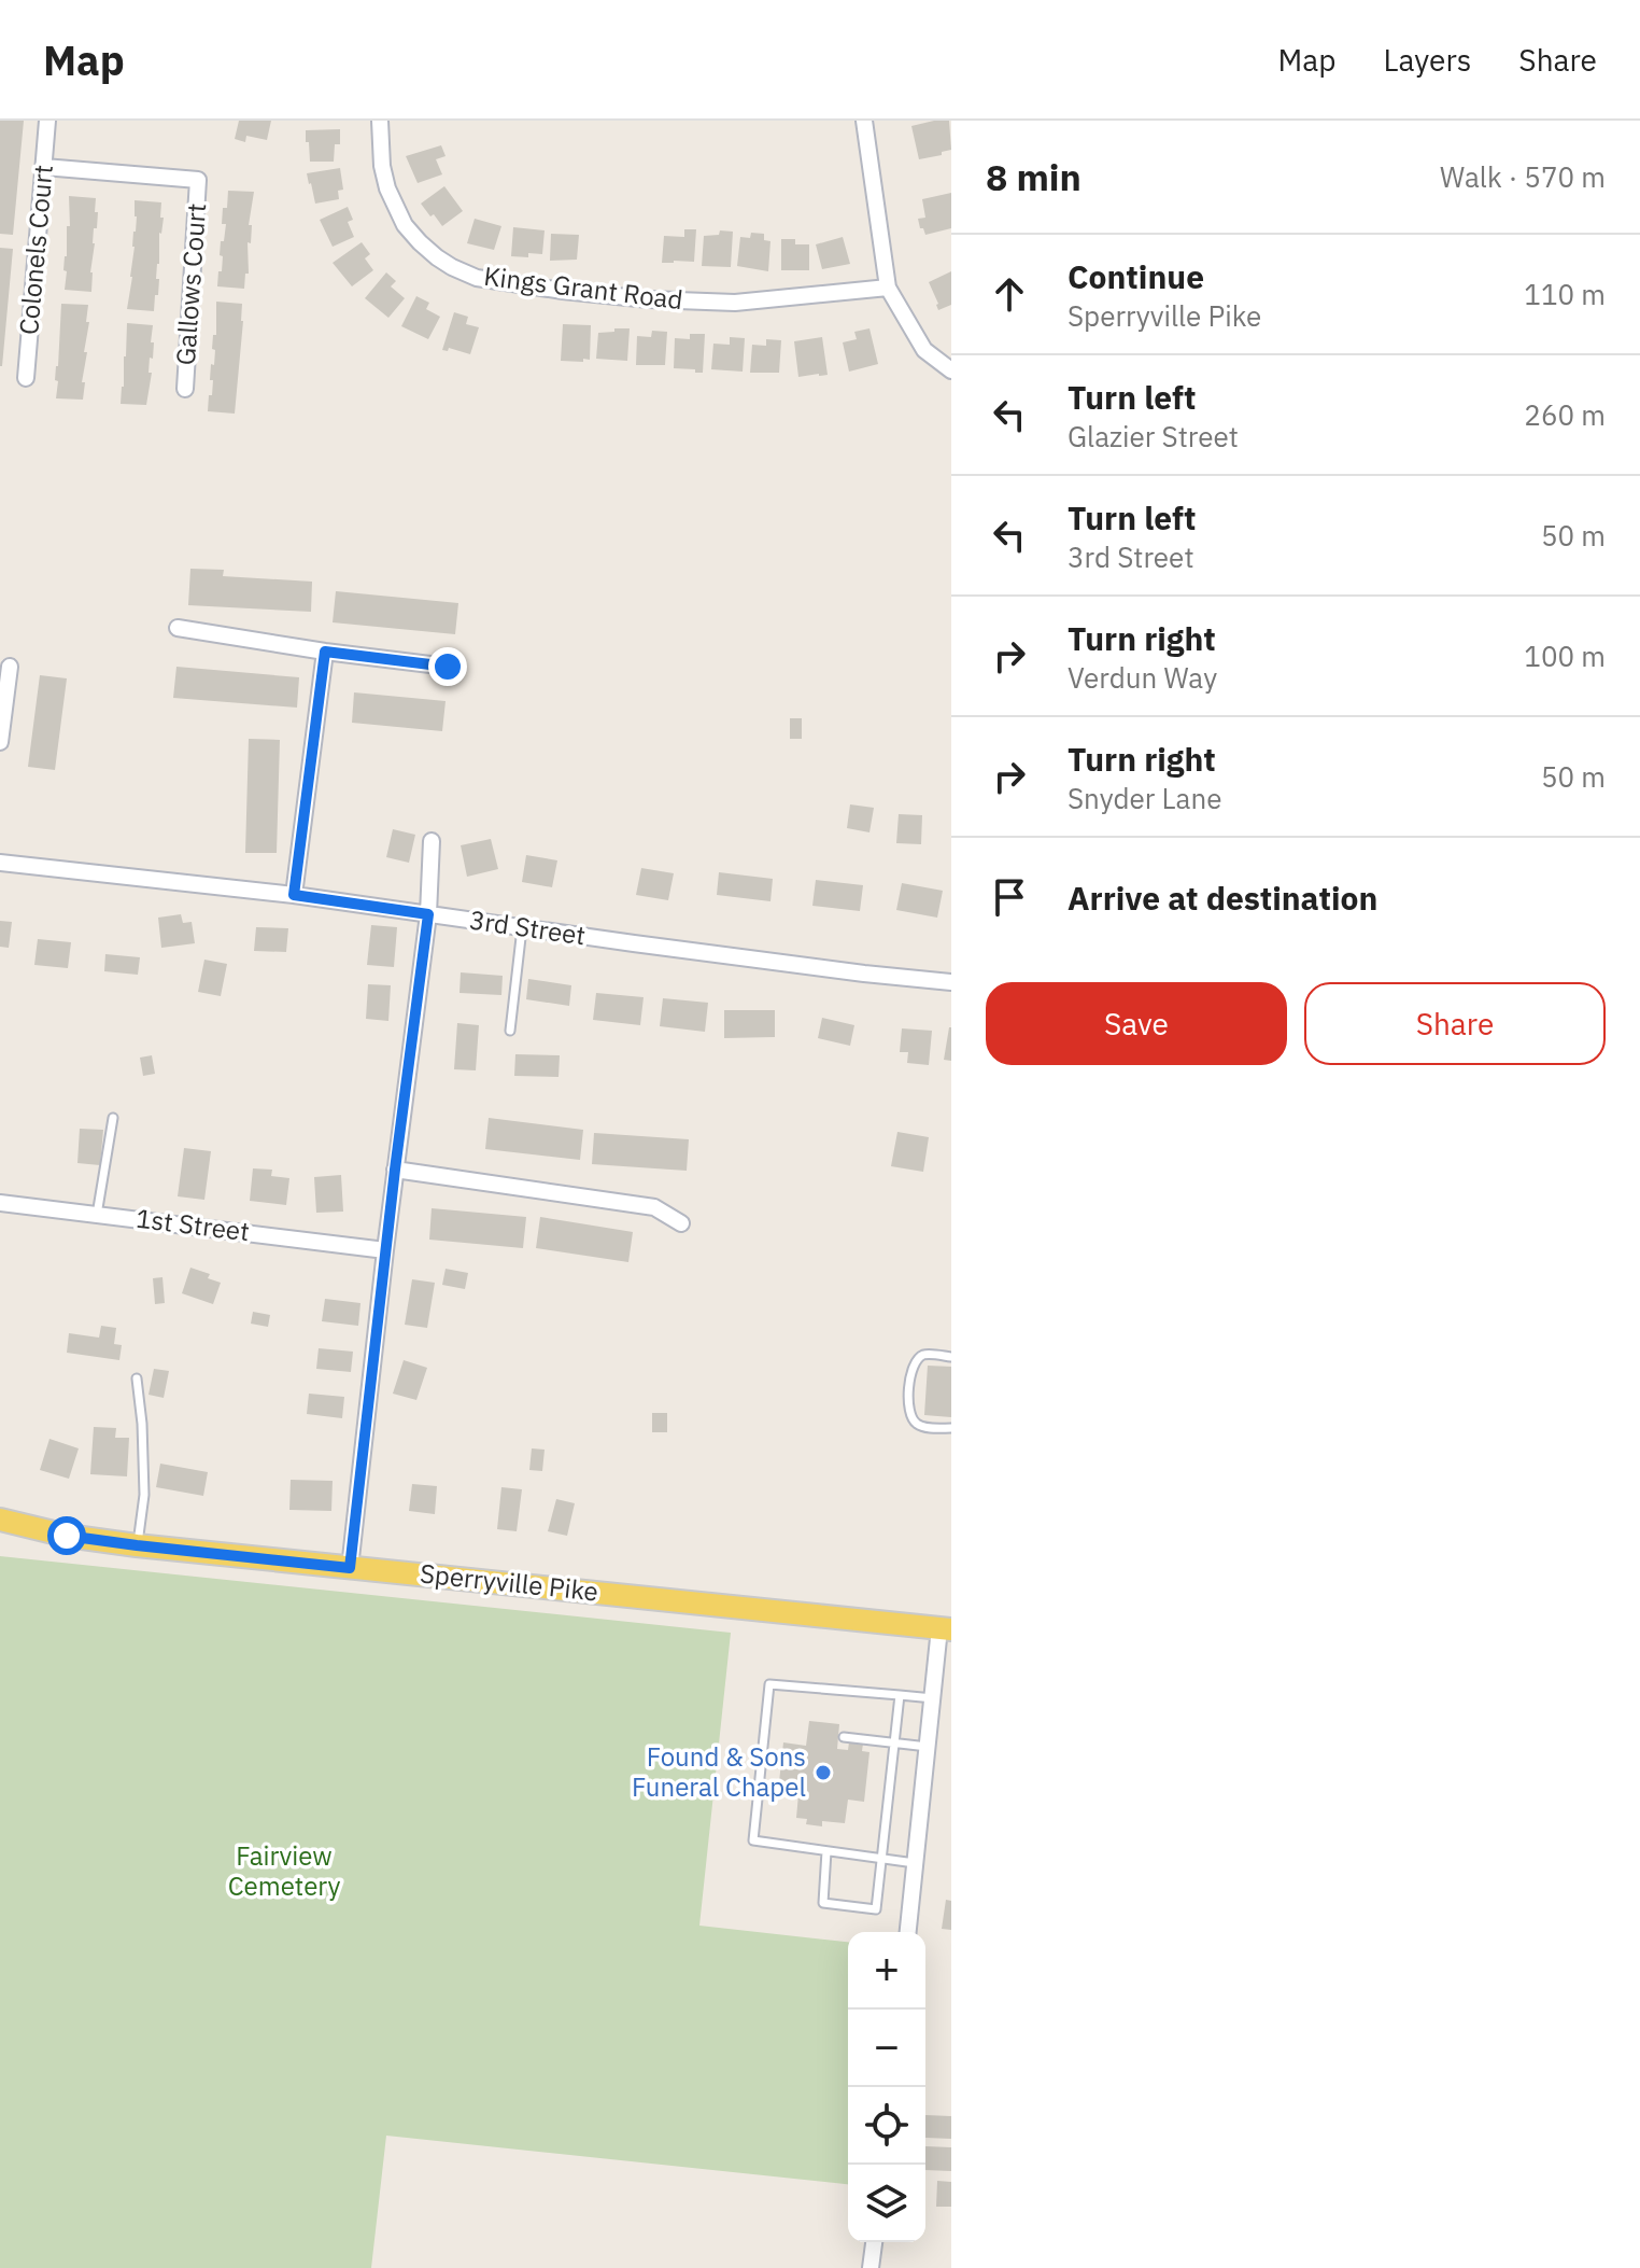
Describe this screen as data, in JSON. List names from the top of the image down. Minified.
{"streets":{"main road":["Sperryville Pike"],"street":["Colonels Court","Gallows Court","Kings Grant Road","3rd Street","1st Street"]},"crossings":[["Colonels Court","Gallows Court"]],"parks":["Fairview Cemetery"],"places":["Found & Sons Funeral Chapel"],"page":{"header":"Map","nav":["Map","Layers","Share"],"heading":["8 min","Walk · 570 m"],"list":[["Continue","Sperryville Pike","110 m"],["Turn left","Glazier Street","260 m"],["Turn left","3rd Street","50 m"],["Turn right","Verdun Way","100 m"],["Turn right","Snyder Lane","50 m"],"Arrive at destination"],"buttons":["Save","Share"],"map_buttons":["+","−"]}}
